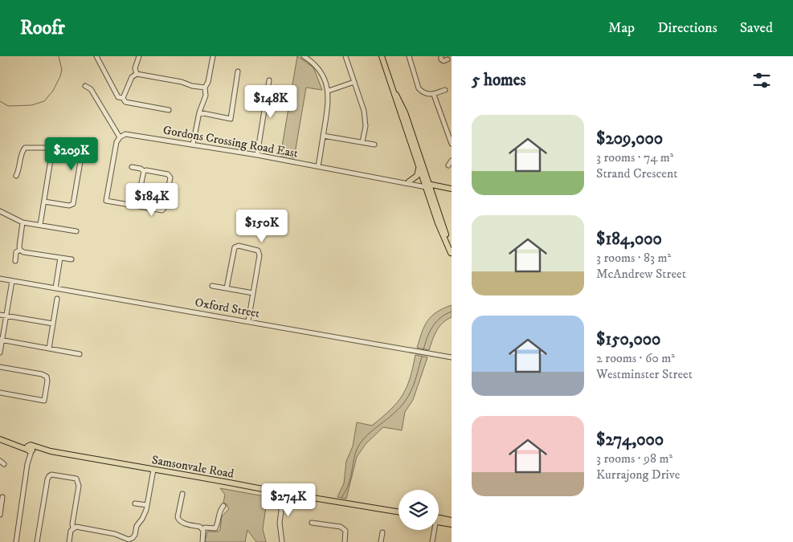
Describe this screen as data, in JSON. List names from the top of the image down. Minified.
{"streets":{"main road":["Samsonvale Road"],"street":["Gordons Crossing Road East","Oxford Street"]},"page":{"header":"Roofr","nav":["Map","Directions","Saved"],"heading":"5 homes","price":["$148K","$209K","$184K","$150K","$274K"],"list":[{"name":"$209,000","note":"3 rooms · 74 m² · Strand Crescent"},{"name":"$184,000","note":"3 rooms · 83 m² · McAndrew Street"},{"name":"$150,000","note":"2 rooms · 60 m² · Westminster Street"},{"name":"$274,000","note":"3 rooms · 98 m² · Kurrajong Drive"}]}}
